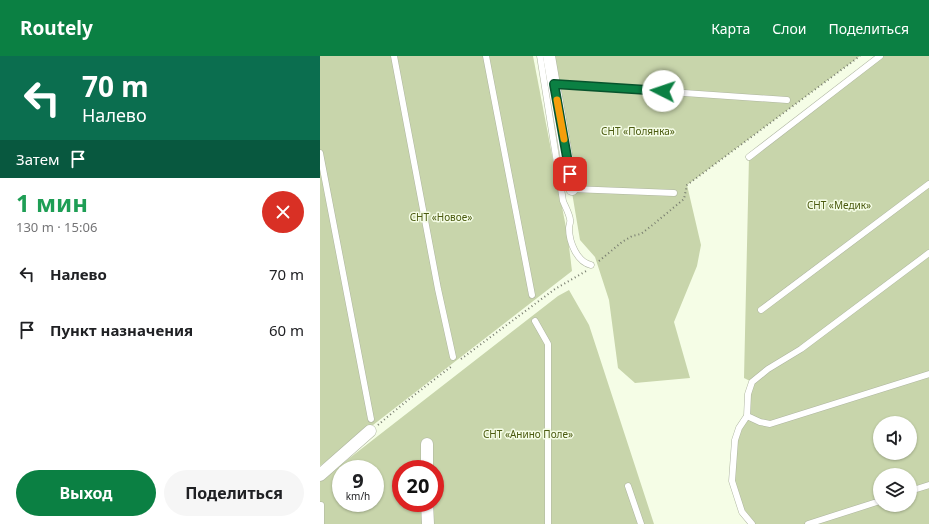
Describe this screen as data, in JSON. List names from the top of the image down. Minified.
{"parks":["СНТ «Полянка»","СНТ «Медик»","СНТ «Новое»","СНТ «Анино Поле»"],"page":{"header":"Routely","nav":["Карта","Слои","Поделиться"],"turn":["70 m","Налево"],"then":"Затем","heading":["1 мин","130 m · 15:06"],"list":[{"name":"Налево","value":"70 m"},{"name":"Пункт назначения","value":"60 m"}],"speed":"9 km/h","limit":"20","buttons":["Выход","Поделиться"]}}
